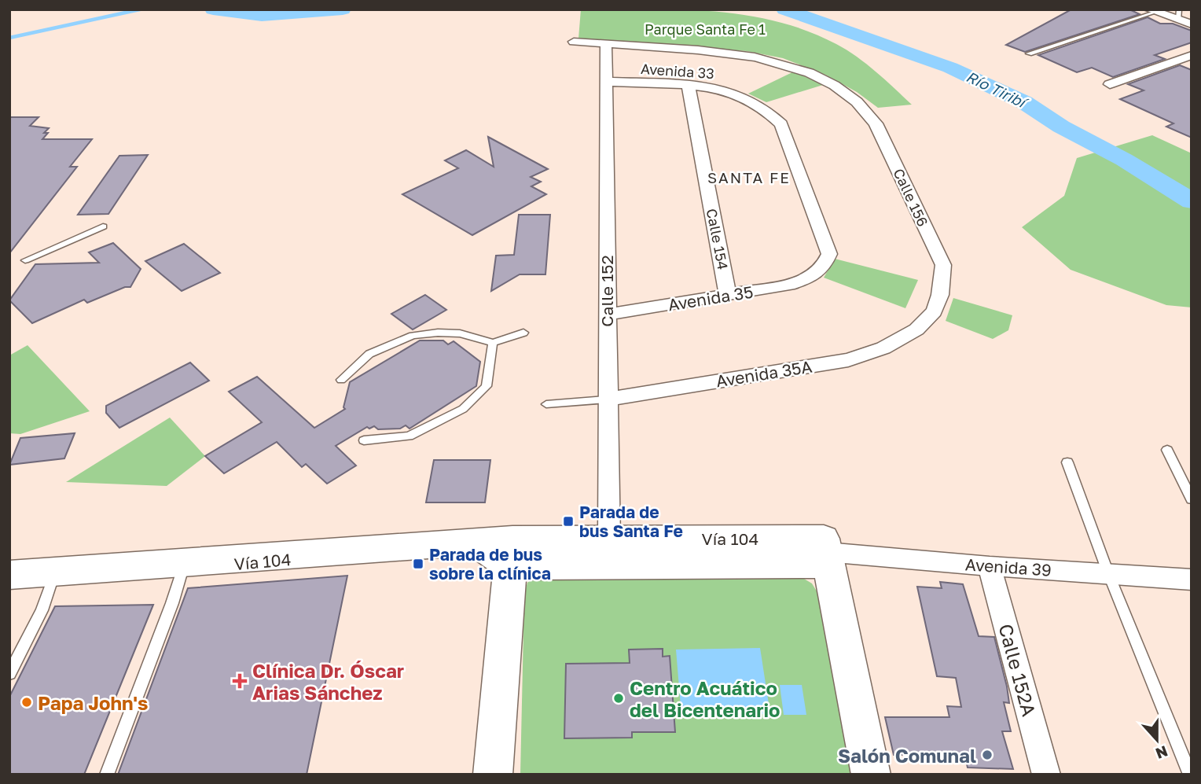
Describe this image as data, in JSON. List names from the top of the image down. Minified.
{"streets":{"main road":["Vía 104"],"street":["Avenida 33","Calle 156","Calle 154","Calle 152","Avenida 35","Avenida 35A","Avenida 39","Calle 152A"]},"crossings":[["Avenida 33","Calle 154"],["Avenida 33","Calle 152"],["Avenida 33","Avenida 35"],["Calle 156","Calle 152"],["Calle 156","Avenida 35A"],["Calle 154","Avenida 35"],["Calle 152","Avenida 35"],["Calle 152","Avenida 35A"],["Calle 152","Vía 104"],["Vía 104","Avenida 39"],["Avenida 39","Calle 152A"]],"districts":["SANTA FE"],"water":["Río Tiribí"],"parks":["Parque Santa Fe 1"],"places":{"transit":["Parada de bus Santa Fe","Parada de bus sobre la clínica"],"health":["Clínica Dr. Óscar Arias Sánchez"],"other":["Centro Acuático del Bicentenario","Papa John's","Salón Comunal"]},"north":"bottom"}
